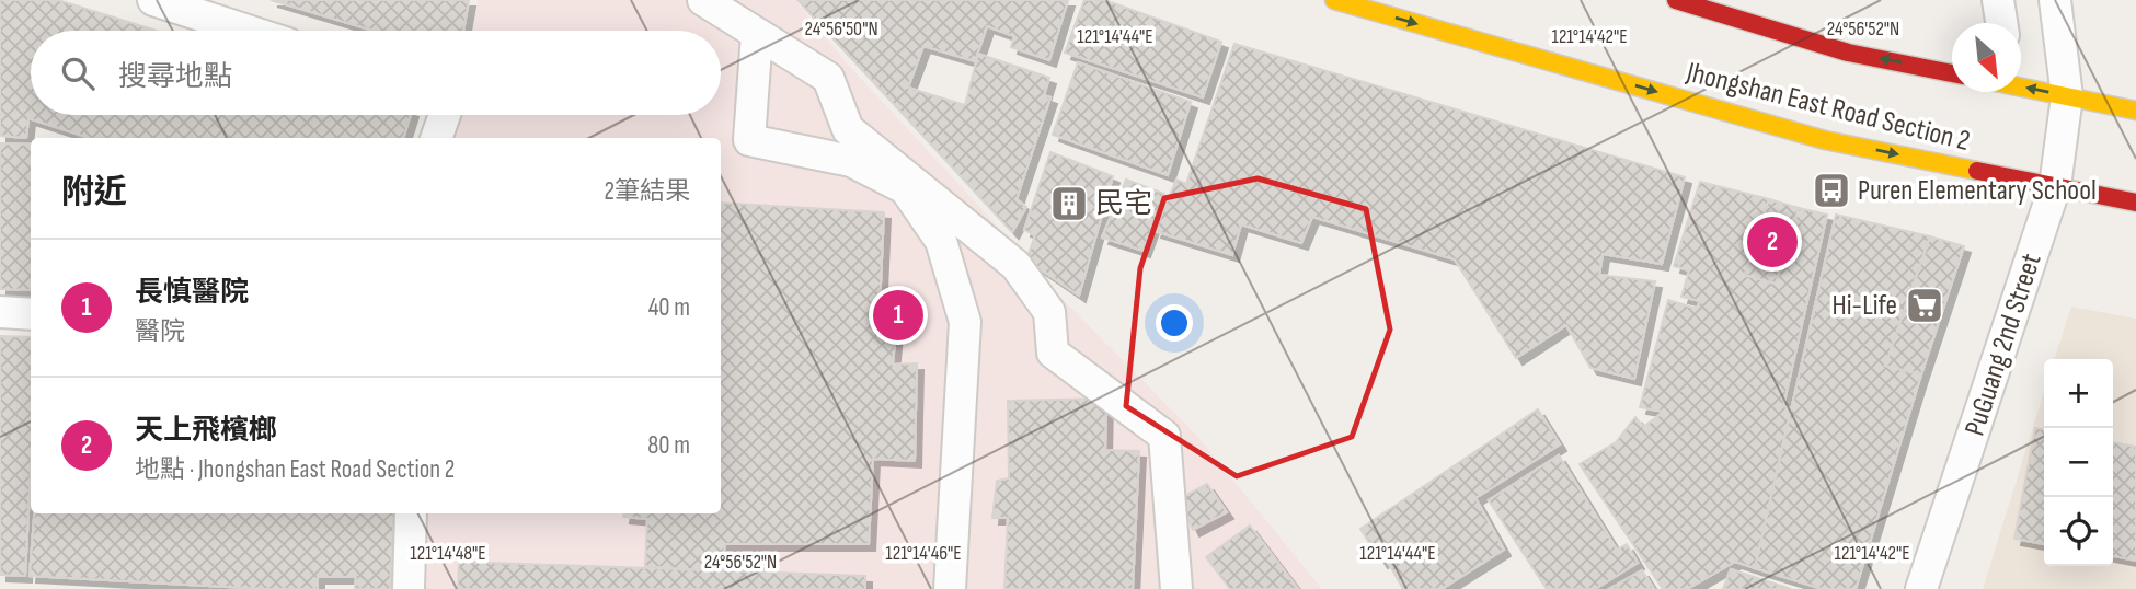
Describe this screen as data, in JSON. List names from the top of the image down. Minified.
{"streets":{"main road":["Jhongshan East Road Section 2"],"lane":["PuGuang 2nd Street"]},"crossings":[["Jhongshan East Road Section 2","PuGuang 2nd Street"]],"places":{"bus stop":["Puren Elementary School"],"building":["民宅"],"supermarket":["Hi-Life"]},"north":"bottom right","page":{"search":"搜尋地點","heading":["附近","2筆結果"],"pins":["2","1"],"list":[{"mark":"1","name":"長慎醫院","note":"醫院","value":"40 m"},{"mark":"2","name":"天上飛檳榔","note":"地點 · Jhongshan East Road Section 2","value":"80 m"}],"map_buttons":["+","−"]},"coordinates":["24°56'50\"N","24°56'52\"N","121°14'44\"E","121°14'42\"E","121°14'48\"E","121°14'46\"E"]}
